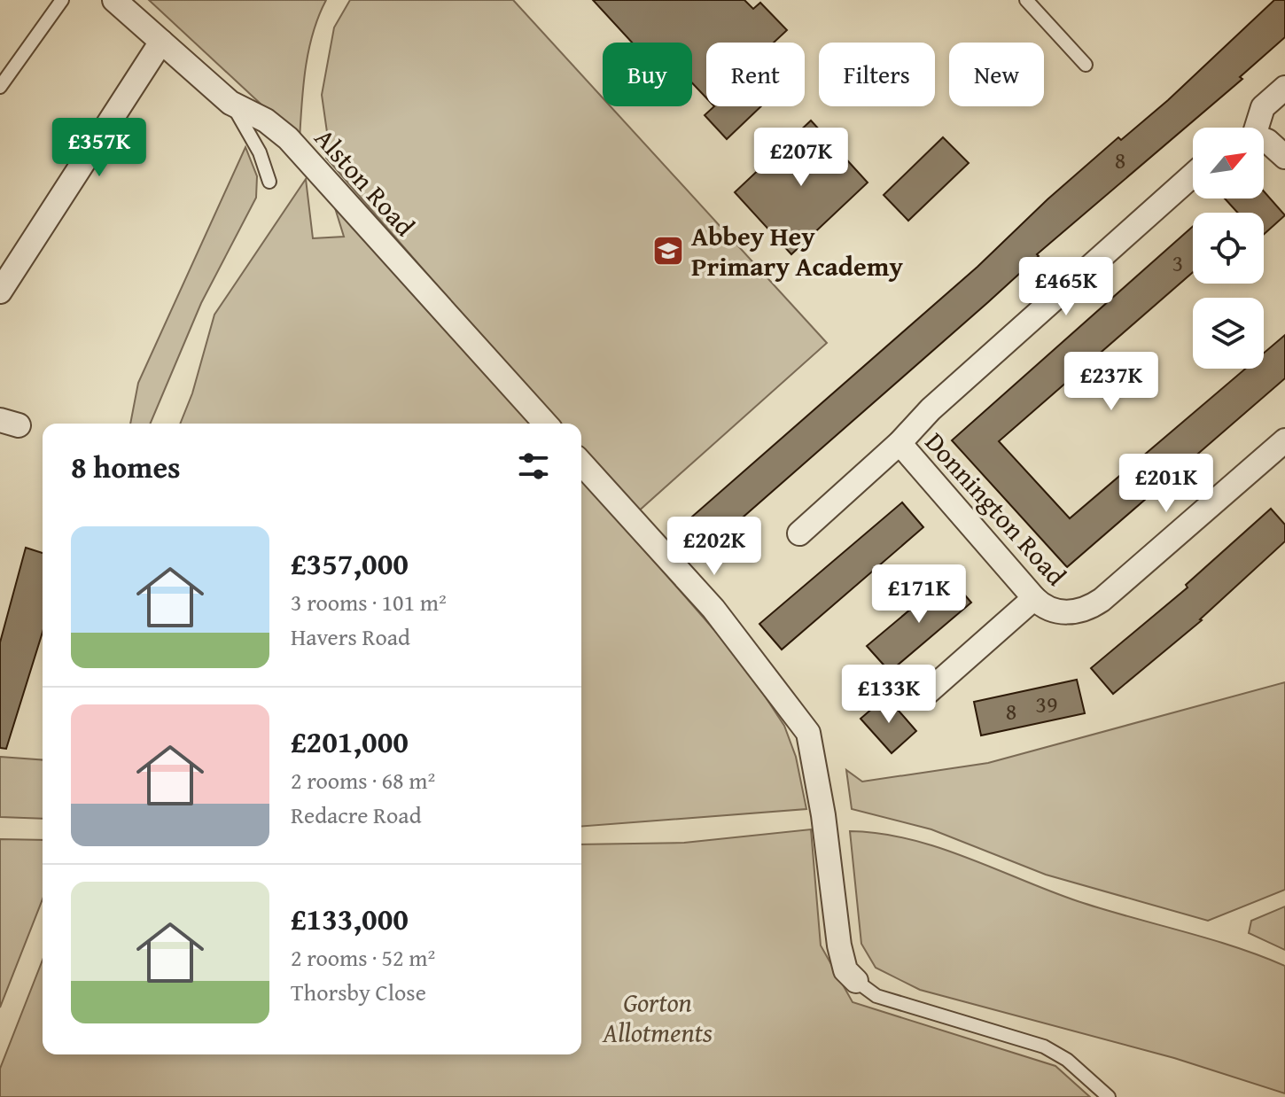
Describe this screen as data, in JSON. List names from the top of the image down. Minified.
{"streets":{"street":["Alston Road","Donnington Road"]},"parks":["Gorton Allotments"],"places":{"school or university":["Abbey Hey Primary Academy"]},"house_numbers":["8","3","39","8"],"north":"top right","page":{"chip":["Buy","Rent","Filters","New"],"price":["£357K","£207K","£465K","£237K","£201K","£202K","£171K","£133K"],"heading":"8 homes","list":[{"name":"£357,000","note":"3 rooms · 101 m² · Havers Road"},{"name":"£201,000","note":"2 rooms · 68 m² · Redacre Road"},{"name":"£133,000","note":"2 rooms · 52 m² · Thorsby Close"}]}}
